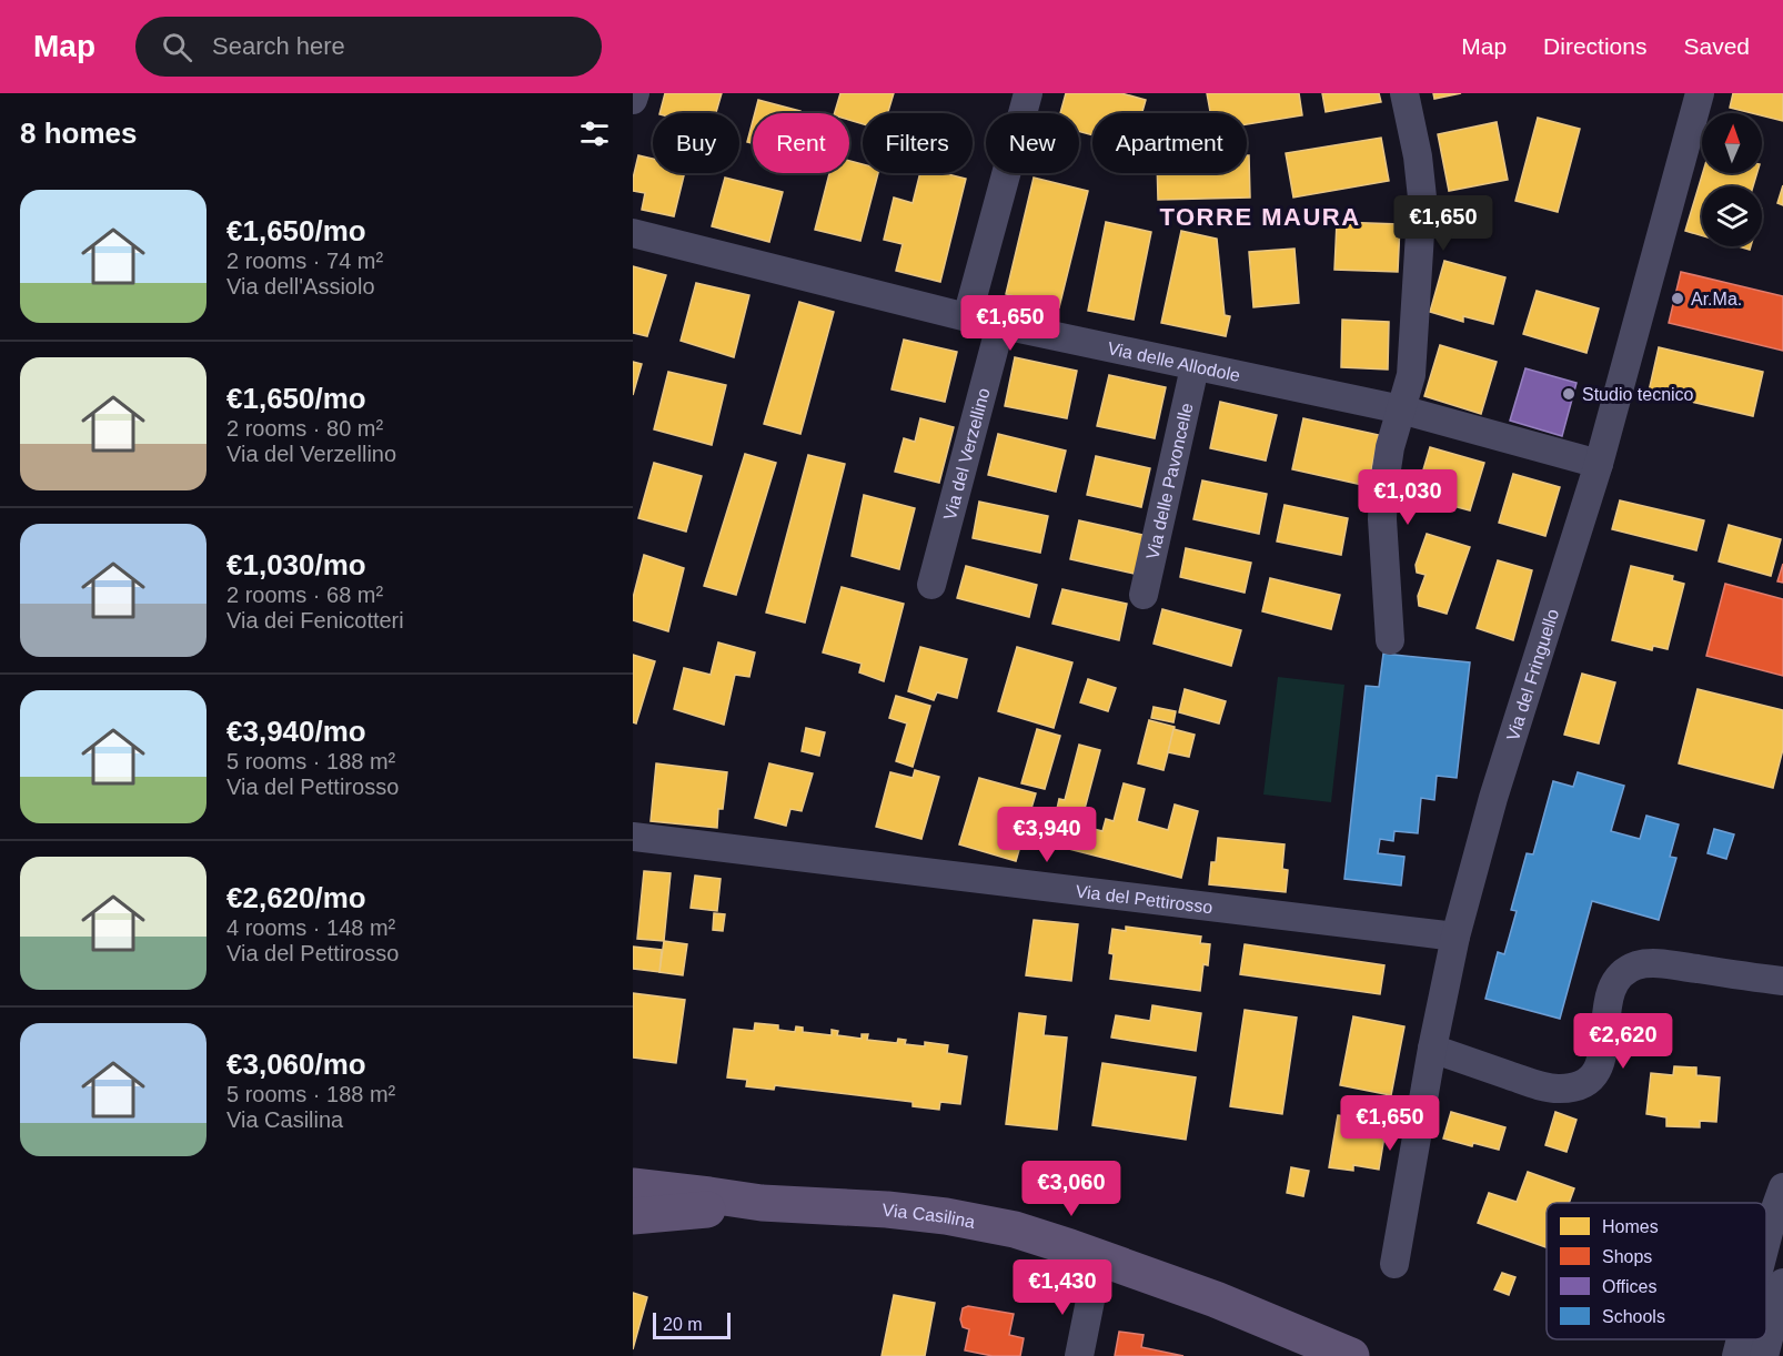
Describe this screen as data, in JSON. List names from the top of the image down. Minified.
{"streets":{"main road":["Via Casilina"],"street":["Via delle Allodole","Via del Verzellino","Via delle Pavoncelle","Via del Fringuello","Via del Pettirosso"]},"crossings":[["Via delle Allodole","Via del Verzellino"],["Via delle Allodole","Via delle Pavoncelle"],["Via delle Allodole","Via del Fringuello"],["Via del Fringuello","Via del Pettirosso"]],"districts":["TORRE MAURA"],"places":["Ar.Ma.","Studio tecnico"],"legend":["Homes","Shops","Offices","Schools"],"scale_bar":"20 m","north":"top","page":{"header":"Map","search":"Search here","nav":["Map","Directions","Saved"],"heading":"8 homes","chip":["Buy","Rent","Filters","New","Apartment"],"list":[{"name":"€1,650/mo","note":"2 rooms · 74 m² · Via dell'Assiolo"},{"name":"€1,650/mo","note":"2 rooms · 80 m² · Via del Verzellino"},{"name":"€1,030/mo","note":"2 rooms · 68 m² · Via dei Fenicotteri"},{"name":"€3,940/mo","note":"5 rooms · 188 m² · Via del Pettirosso"},{"name":"€2,620/mo","note":"4 rooms · 148 m² · Via del Pettirosso"},{"name":"€3,060/mo","note":"5 rooms · 188 m² · Via Casilina"}],"price":["€1,650","€1,650","€1,030","€3,940","€2,620","€1,650","€3,060","€1,430"],"scale":"20 m"}}
